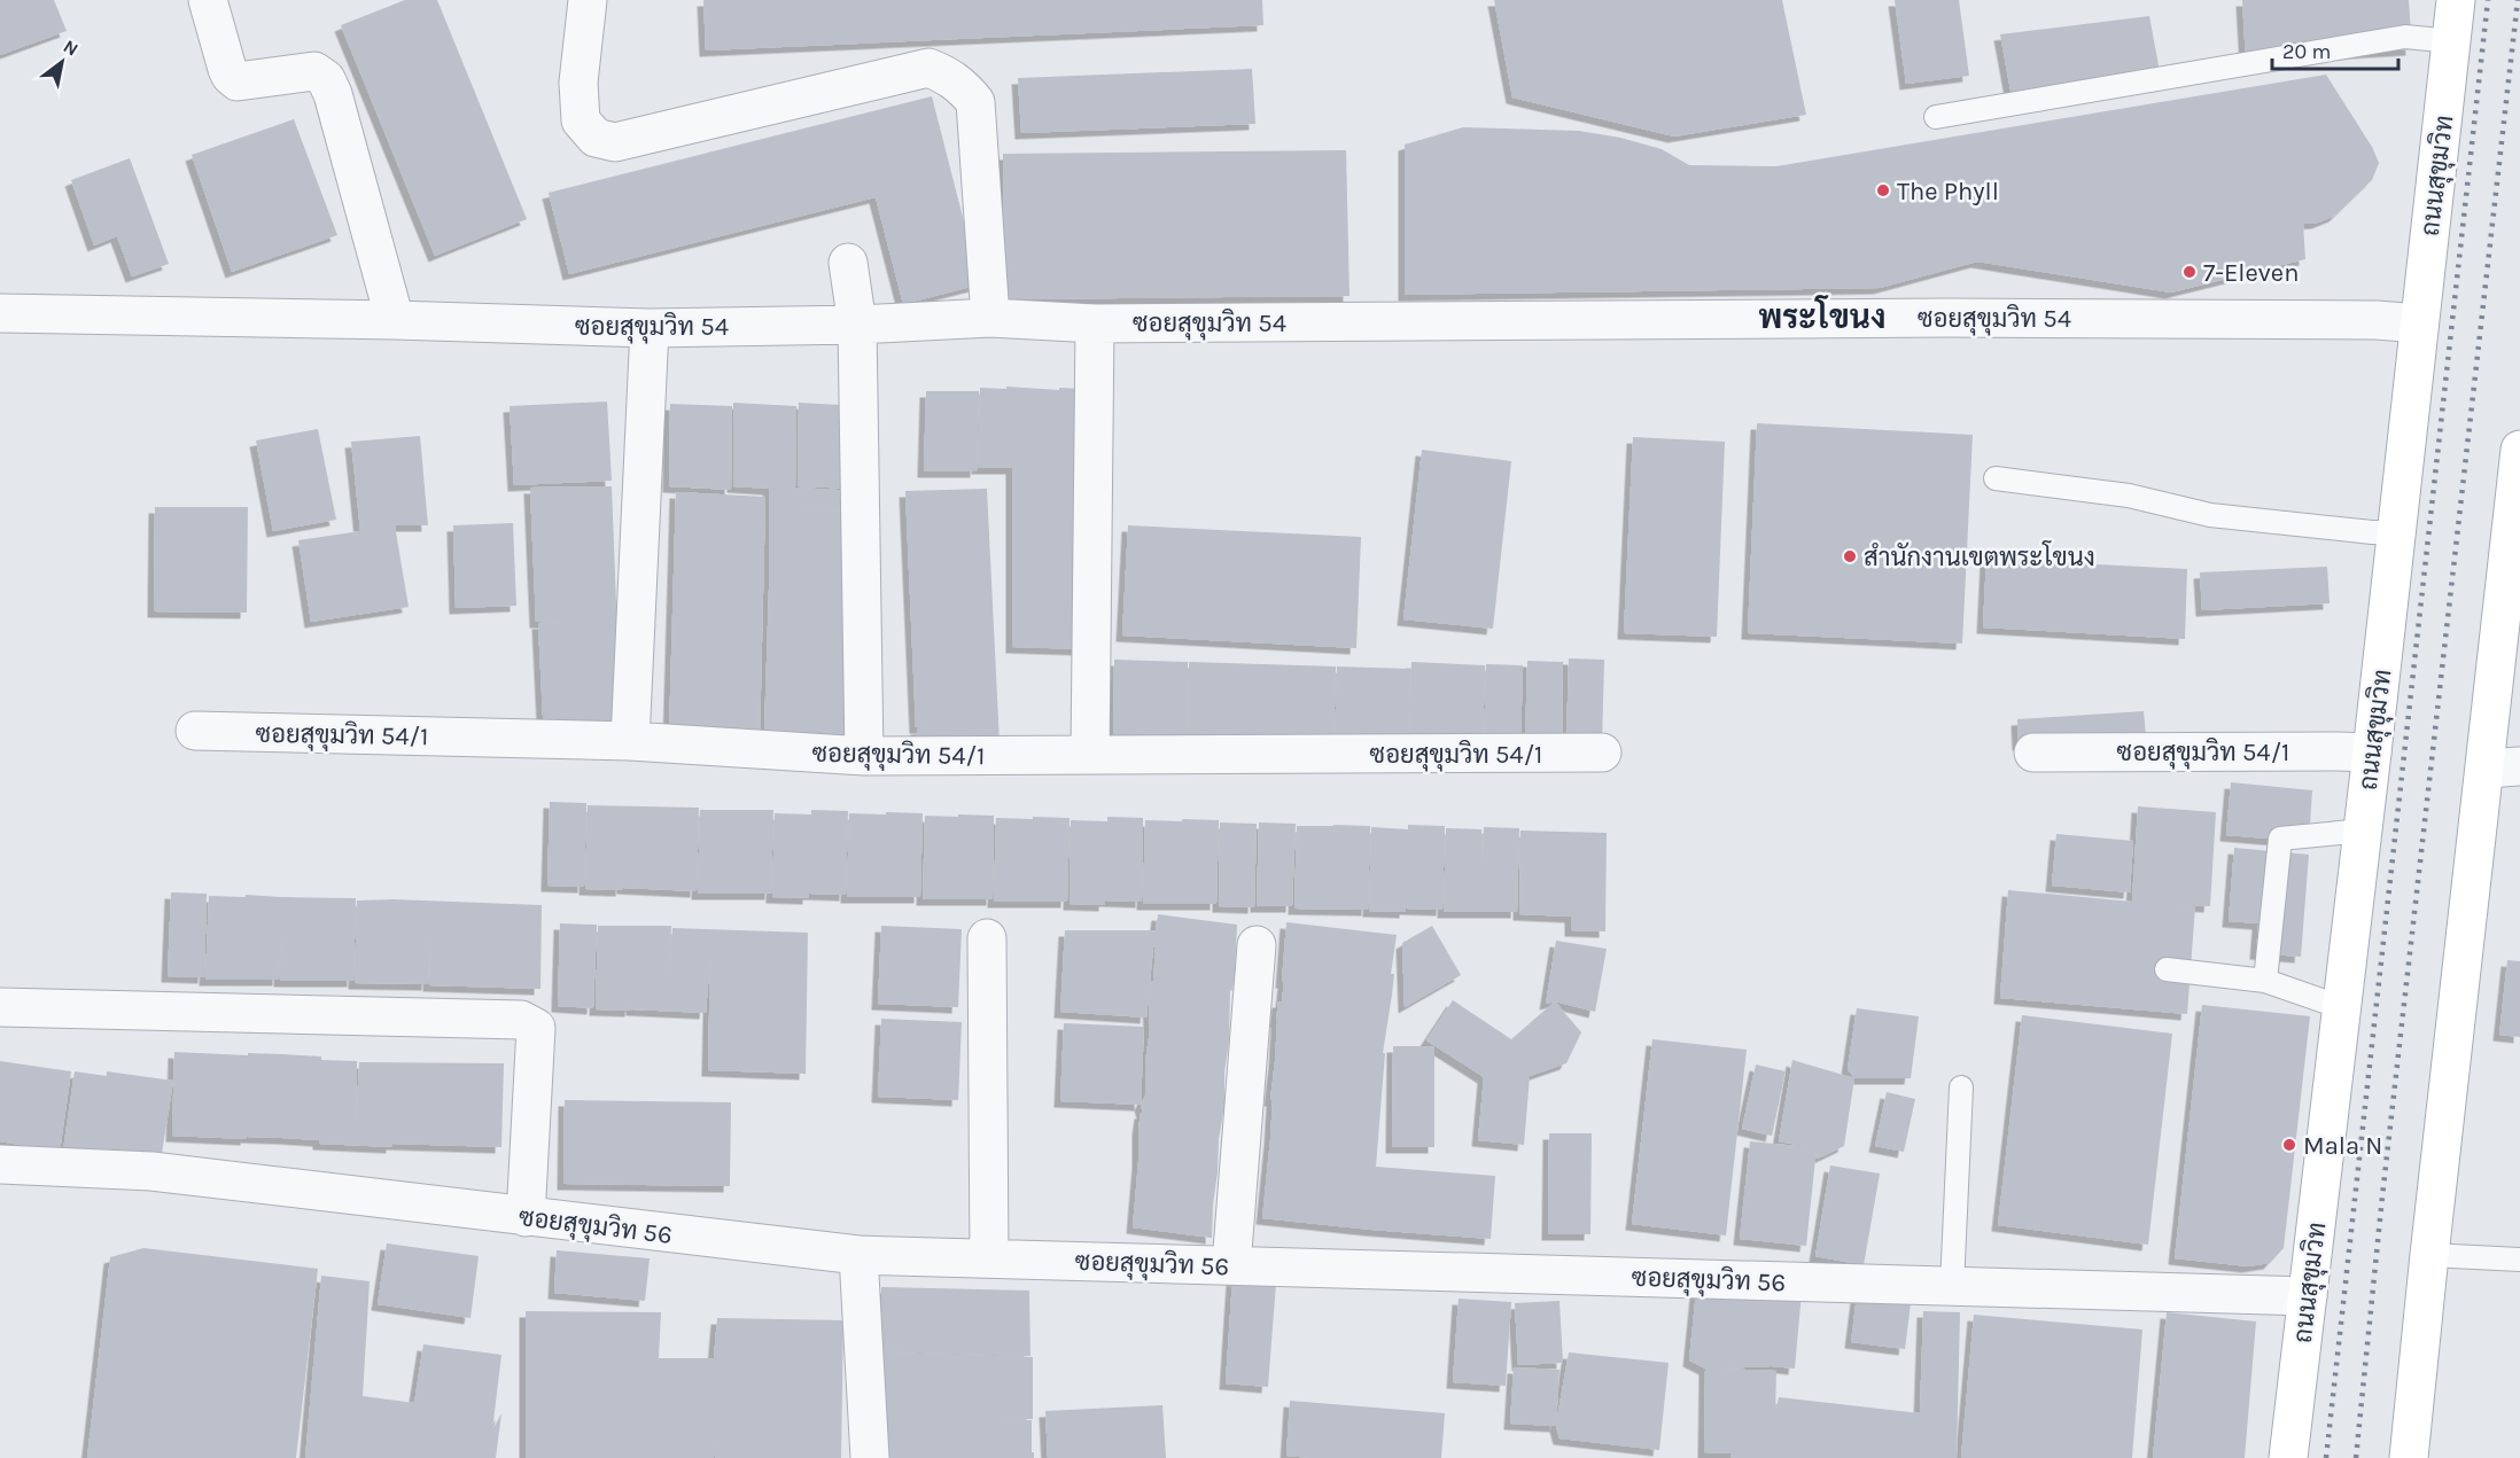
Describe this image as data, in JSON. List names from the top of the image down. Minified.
{"streets":{"main road":["ถนนสุขุมวิท"],"street":["ซอยสุขุมวิท 54","ซอยสุขุมวิท 54/1","ซอยสุขุมวิท 56"]},"crossings":[["ถนนสุขุมวิท","ซอยสุขุมวิท 54"],["ถนนสุขุมวิท","ซอยสุขุมวิท 54/1"],["ถนนสุขุมวิท","ซอยสุขุมวิท 56"]],"districts":["พระโขนง"],"places":["The Phyll","7-Eleven","สำนักงานเขตพระโขนง","Mala N"],"scale_bar":"20 m","north":"top right"}
